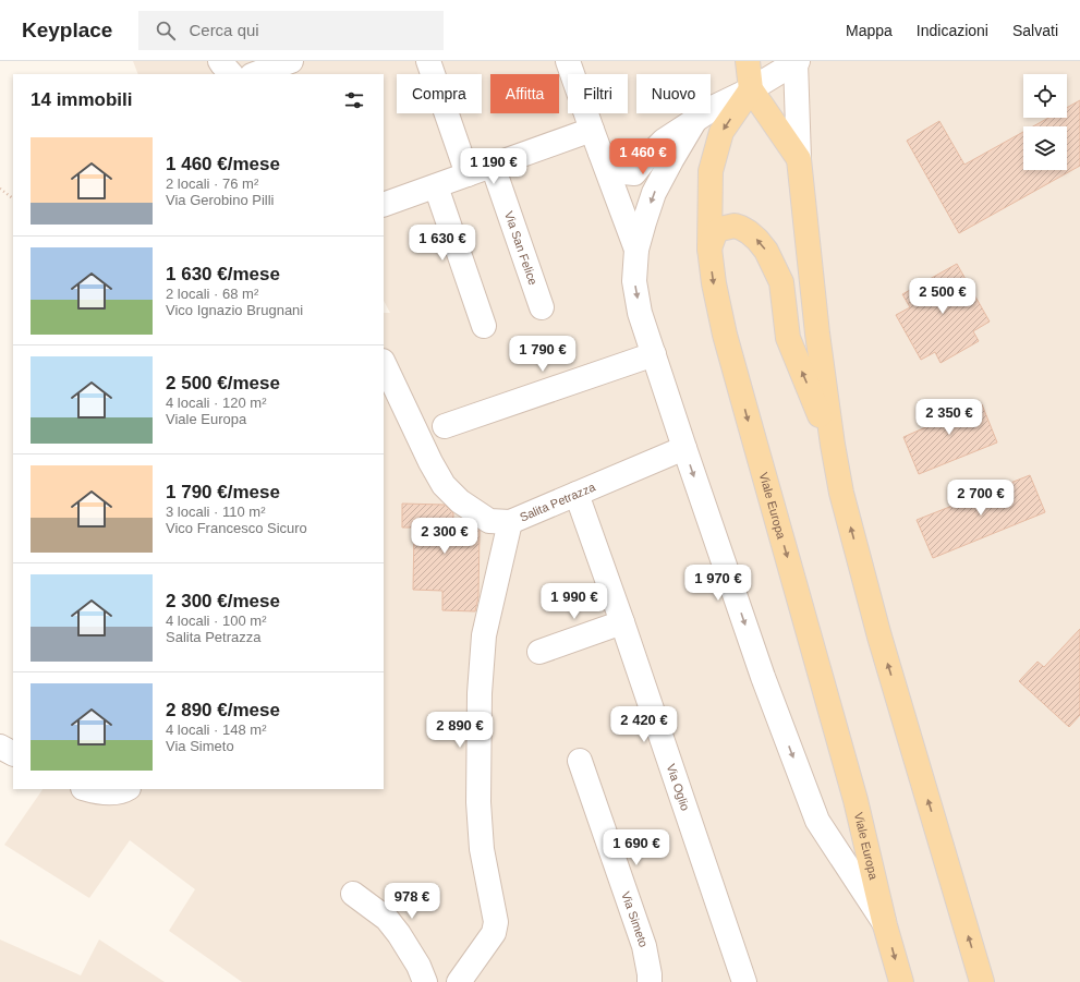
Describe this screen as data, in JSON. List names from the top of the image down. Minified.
{"streets":{"main road":["Viale Europa"],"street":["Via San Felice","Salita Petrazza","Via Oglio","Via Simeto"]},"crossings":[["Salita Petrazza","Viale Europa"],["Salita Petrazza","Via Oglio"]],"page":{"header":"Keyplace","search":"Cerca qui","nav":["Mappa","Indicazioni","Salvati"],"chip":["Compra","Affitta","Filtri","Nuovo"],"heading":"14 immobili","list":[{"name":"1 460 €/mese","note":"2 locali · 76 m² · Via Gerobino Pilli"},{"name":"1 630 €/mese","note":"2 locali · 68 m² · Vico Ignazio Brugnani"},{"name":"2 500 €/mese","note":"4 locali · 120 m² · Viale Europa"},{"name":"1 790 €/mese","note":"3 locali · 110 m² · Vico Francesco Sicuro"},{"name":"2 300 €/mese","note":"4 locali · 100 m² · Salita Petrazza"},{"name":"2 890 €/mese","note":"4 locali · 148 m² · Via Simeto"}],"price":["1 460 €","1 190 €","1 630 €","2 500 €","1 790 €","2 350 €","2 700 €","2 300 €","1 970 €","1 990 €","2 420 €","2 890 €","1 690 €","978 €"]}}
